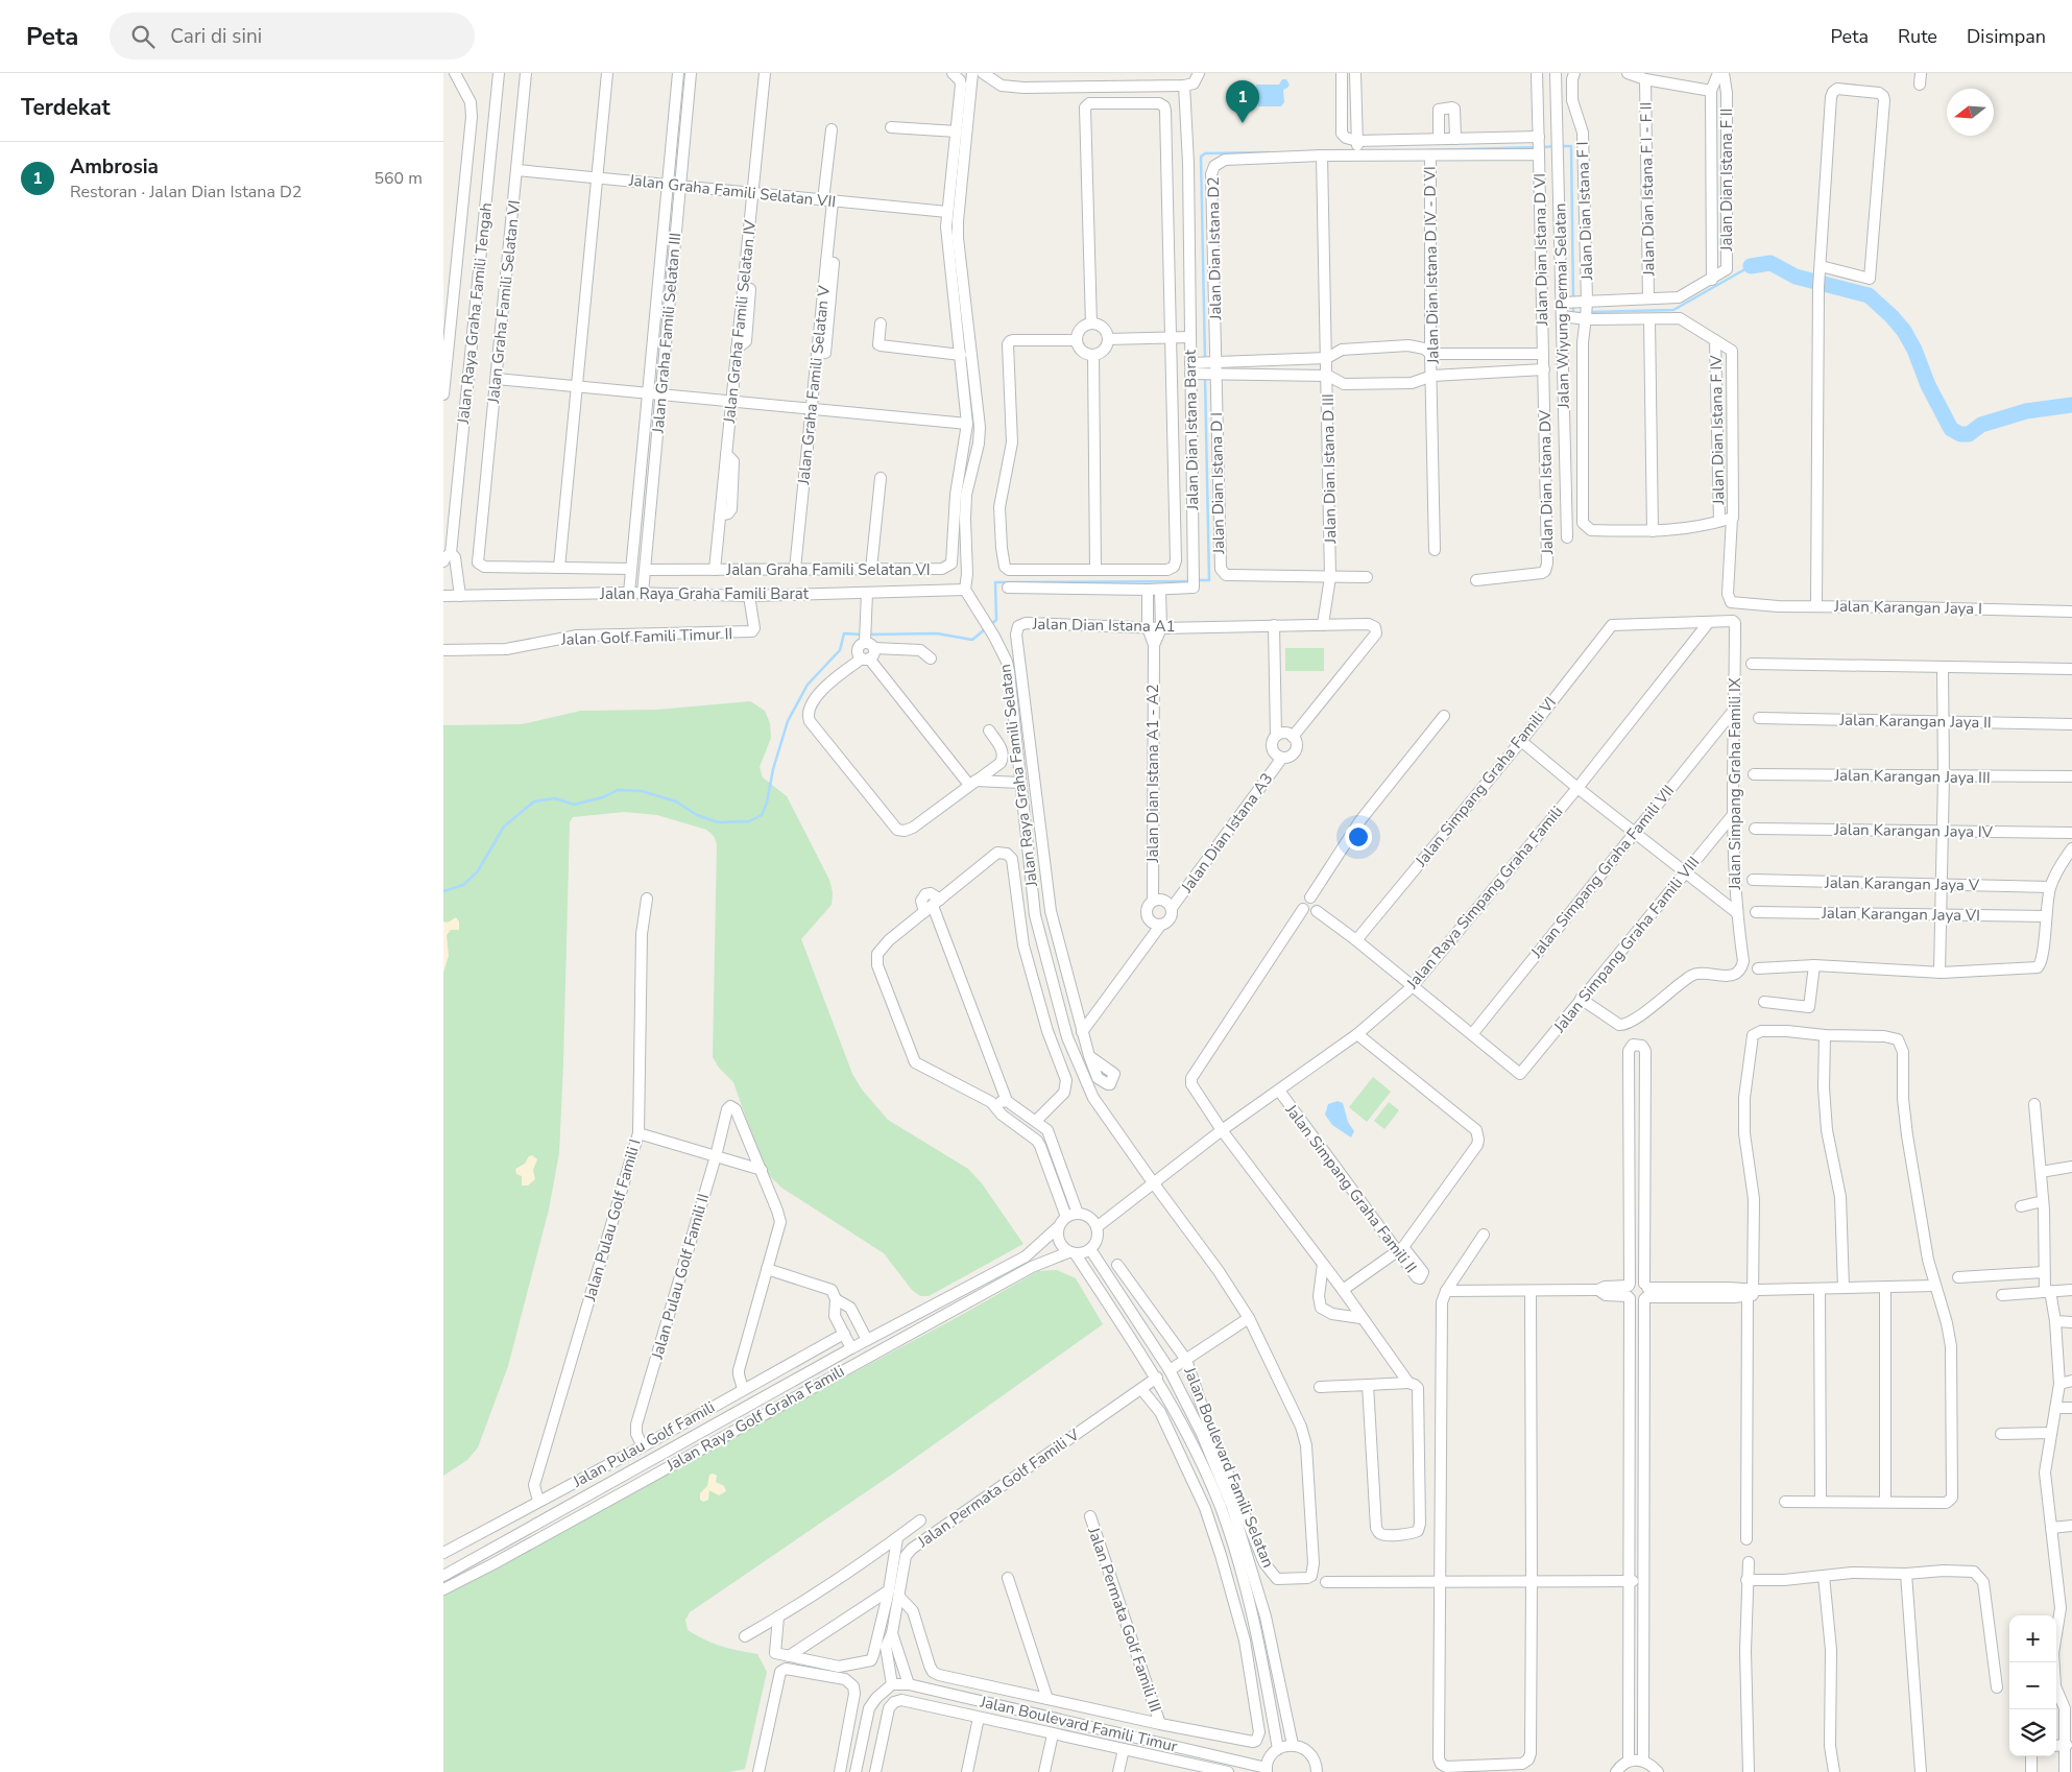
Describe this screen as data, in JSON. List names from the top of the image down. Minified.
{"streets":{"street":["Jalan Dian Istana F II","Jalan Dian Istana F I - F II","Jalan Graha Famili Selatan VII","Jalan Dian Istana F I","Jalan Dian Istana D2","Jalan Dian Istana D VI","Jalan Dian Istana D IV - D VI","Jalan Graha Famili Selatan VI","Jalan Wiyung Permai Selatan","Jalan Raya Graha Famili Tengah","Jalan Graha Famili Selatan IV","Jalan Graha Famili Selatan III","Jalan Graha Famili Selatan V","Jalan Dian Istana Barat","Jalan Dian Istana F IV","Jalan Dian Istana D III","Jalan Dian Istana DV","Jalan Dian Istana D I","Jalan Raya Graha Famili Barat","Jalan Karangan Jaya I","Jalan Dian Istana A1","Jalan Golf Famili Timur II","Jalan Karangan Jaya II","Jalan Dian Istana A1 - A2","Jalan Raya Graha Famili Selatan","Jalan Karangan Jaya III","Jalan Simpang Graha Famili VI","Jalan Simpang Graha Famili IX","Jalan Karangan Jaya IV","Jalan Dian Istana A3","Jalan Simpang Graha Famili VII","Jalan Karangan Jaya V","Jalan Raya Simpang Graha Famili","Jalan Karangan Jaya VI","Jalan Simpang Graha Famili VIII","Jalan Simpang Graha Famili II","Jalan Pulau Golf Famili I","Jalan Pulau Golf Famili II","Jalan Raya Golf Graha Famili","Jalan Pulau Golf Famili","Jalan Boulevard Famili Selatan","Jalan Permata Golf Famili V","Jalan Permata Golf Famili III","Jalan Boulevard Famili Timur"]},"crossings":[["Jalan Dian Istana F II","Jalan Dian Istana F I - F II"],["Jalan Dian Istana F II","Jalan Dian Istana F I"],["Jalan Dian Istana F II","Jalan Wiyung Permai Selatan"],["Jalan Graha Famili Selatan VII","Jalan Graha Famili Selatan VI"],["Jalan Graha Famili Selatan VII","Jalan Graha Famili Selatan IV"],["Jalan Graha Famili Selatan VII","Jalan Graha Famili Selatan III"],["Jalan Graha Famili Selatan VII","Jalan Graha Famili Selatan V"],["Jalan Dian Istana F I","Jalan Dian Istana F IV"],["Jalan Dian Istana F I","Jalan Karangan Jaya I"],["Jalan Dian Istana D2","Jalan Dian Istana D VI"],["Jalan Dian Istana D2","Jalan Dian Istana D I"],["Jalan Dian Istana D VI","Jalan Dian Istana D IV - D VI"],["Jalan Dian Istana D VI","Jalan Dian Istana D III"],["Jalan Dian Istana D VI","Jalan Dian Istana DV"],["Jalan Dian Istana D IV - D VI","Jalan Dian Istana D III"],["Jalan Graha Famili Selatan VI","Jalan Graha Famili Selatan IV"],["Jalan Graha Famili Selatan VI","Jalan Graha Famili Selatan III"],["Jalan Graha Famili Selatan VI","Jalan Graha Famili Selatan V"],["Jalan Wiyung Permai Selatan","Jalan Dian Istana F IV"],["Jalan Raya Graha Famili Tengah","Jalan Raya Graha Famili Barat"],["Jalan Graha Famili Selatan III","Jalan Raya Graha Famili Barat"],["Jalan Dian Istana Barat","Jalan Dian Istana A1 - A2"],["Jalan Dian Istana F IV","Jalan Karangan Jaya I"],["Jalan Dian Istana D III","Jalan Dian Istana DV"],["Jalan Dian Istana D III","Jalan Dian Istana D I"],["Jalan Dian Istana D III","Jalan Dian Istana A1"],["Jalan Raya Graha Famili Barat","Jalan Golf Famili Timur II"],["Jalan Raya Graha Famili Barat","Jalan Raya Graha Famili Selatan"],["Jalan Dian Istana A1","Jalan Dian Istana A1 - A2"],["Jalan Dian Istana A1","Jalan Dian Istana A3"],["Jalan Dian Istana A1 - A2","Jalan Dian Istana A3"],["Jalan Raya Graha Famili Selatan","Jalan Raya Simpang Graha Famili"],["Jalan Raya Graha Famili Selatan","Jalan Boulevard Famili Selatan"],["Jalan Simpang Graha Famili VI","Jalan Simpang Graha Famili IX"],["Jalan Simpang Graha Famili IX","Jalan Simpang Graha Famili VII"],["Jalan Simpang Graha Famili IX","Jalan Raya Simpang Graha Famili"],["Jalan Simpang Graha Famili IX","Jalan Simpang Graha Famili VIII"],["Jalan Simpang Graha Famili VII","Jalan Simpang Graha Famili VIII"],["Jalan Raya Simpang Graha Famili","Jalan Simpang Graha Famili II"],["Jalan Raya Simpang Graha Famili","Jalan Raya Golf Graha Famili"],["Jalan Raya Simpang Graha Famili","Jalan Boulevard Famili Selatan"],["Jalan Pulau Golf Famili I","Jalan Pulau Golf Famili"],["Jalan Pulau Golf Famili II","Jalan Pulau Golf Famili"],["Jalan Raya Golf Graha Famili","Jalan Boulevard Famili Selatan"],["Jalan Boulevard Famili Selatan","Jalan Permata Golf Famili V"],["Jalan Permata Golf Famili V","Jalan Boulevard Famili Timur"]],"north":"left","page":{"header":"Peta","search":"Cari di sini","nav":["Peta","Rute","Disimpan"],"heading":"Terdekat","pins":"1","list":[{"mark":"1","name":"Ambrosia","note":"Restoran · Jalan Dian Istana D2","value":"560 m"}],"map_buttons":["+","−"]}}
